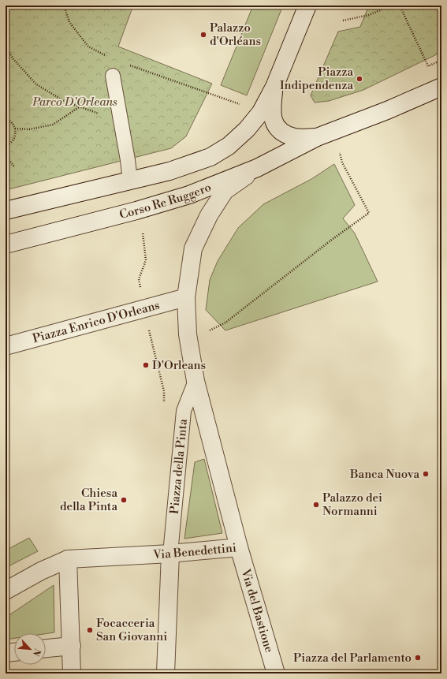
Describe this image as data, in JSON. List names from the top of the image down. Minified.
{"streets":{"street":["Corso Re Ruggero","Piazza Enrico D'Orleans","Via Benedettini","Via del Bastione"],"lane":["Piazza della Pinta"]},"crossings":[["Corso Re Ruggero","Via Benedettini"],["Piazza Enrico D'Orleans","Via Benedettini"],["Piazza della Pinta","Via Benedettini"],["Via Benedettini","Via del Bastione"]],"parks":["Parco D'Orleans"],"places":["Palazzo d'Orléans","Piazza Indipendenza","D'Orleans","Banca Nuova","Chiesa della Pinta","Palazzo dei Normanni","Focacceria San Giovanni","Piazza del Parlamento"],"north":"bottom right"}
